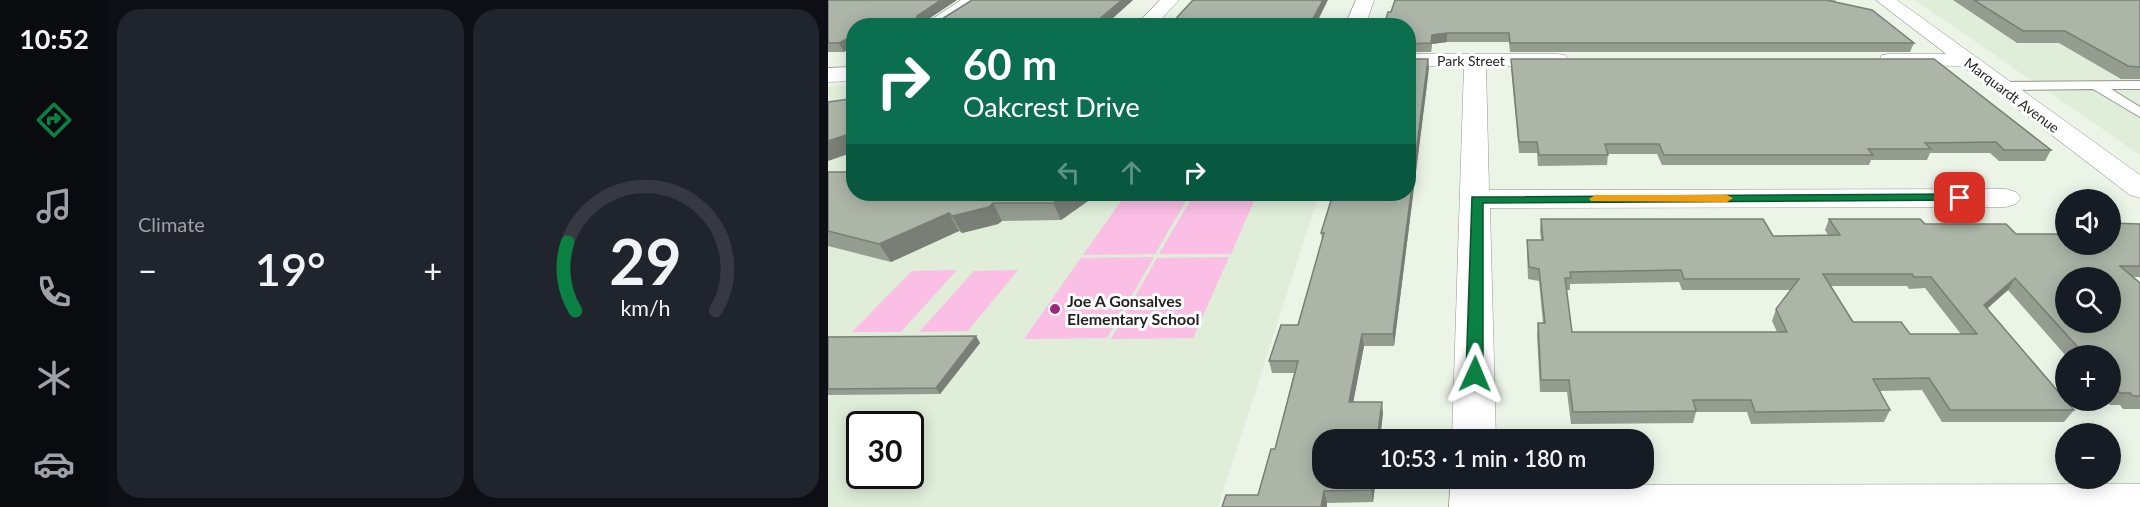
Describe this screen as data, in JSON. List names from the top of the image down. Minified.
{"streets":{"street":["Park Street","Marquardt Avenue"]},"places":["Joe A Gonsalves Elementary School"],"page":{"tabs":"10:52","tile":"Climate","turn":["60 m","Oakcrest Drive"],"map_buttons":["+","−"],"heat":["−","19°","+"],"limit":"30","trip":"10:53 · 1 min · 180 m","gauge":["29","km/h"]}}
